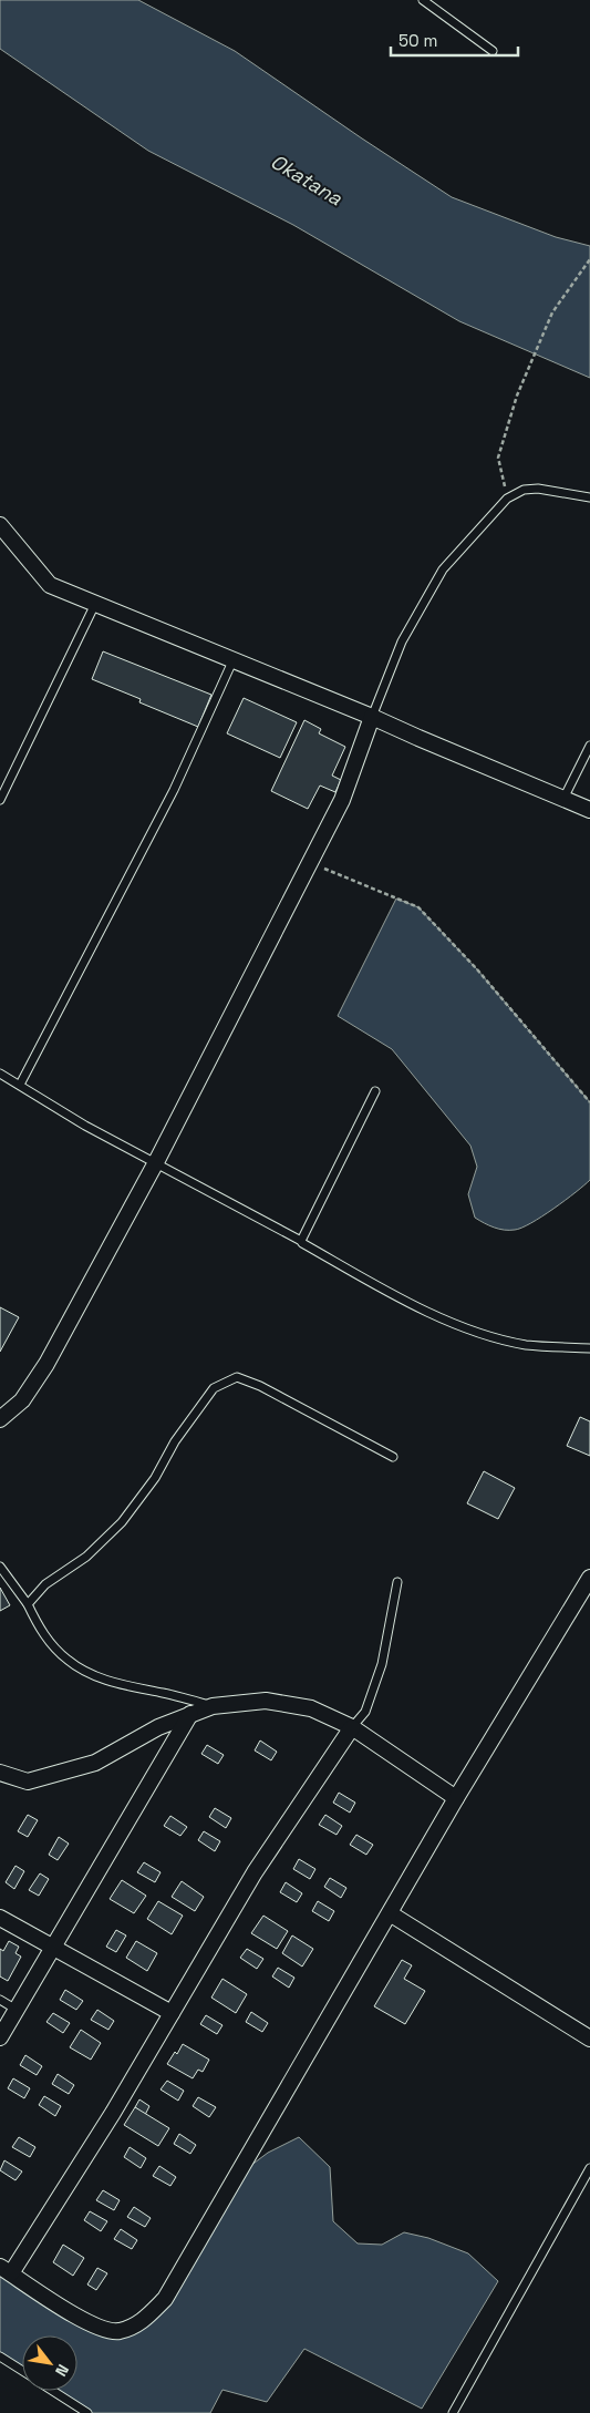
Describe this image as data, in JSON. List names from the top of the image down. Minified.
{"water":["Okatana"],"scale_bar":"50 m","north":"bottom right"}
